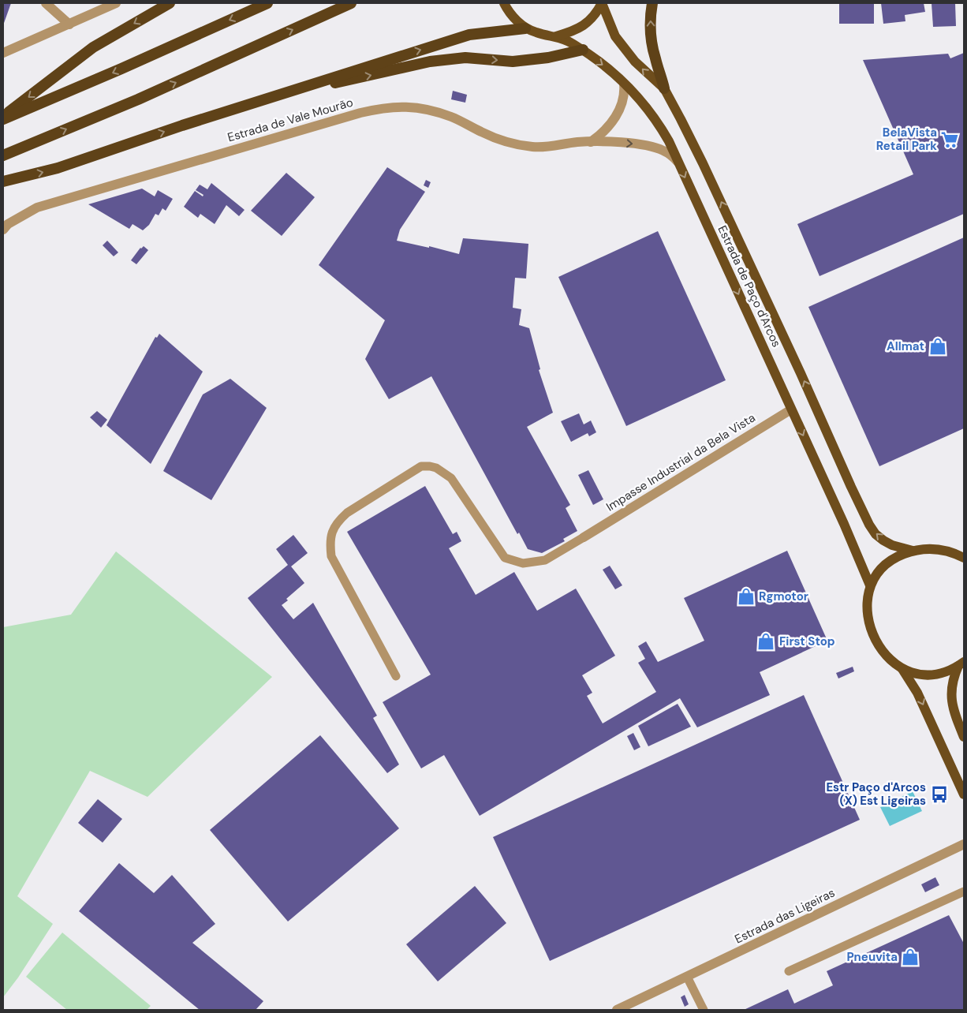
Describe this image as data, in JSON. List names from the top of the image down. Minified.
{"streets":{"main road":["Estrada de Paço d'Arcos"],"street":["Estrada de Vale Mourão","Impasse Industrial da Bela Vista","Estrada das Ligeiras"]},"crossings":[["Estrada de Vale Mourão","Estrada de Paço d'Arcos"],["Estrada de Paço d'Arcos","Impasse Industrial da Bela Vista"]],"places":{"supermarket":["BelaVista Retail Park"],"shop":["Allmat","Rgmotor","First Stop","Pneuvita"],"bus stop":["Estr Paço d'Arcos (X) Est Ligeiras"]}}
